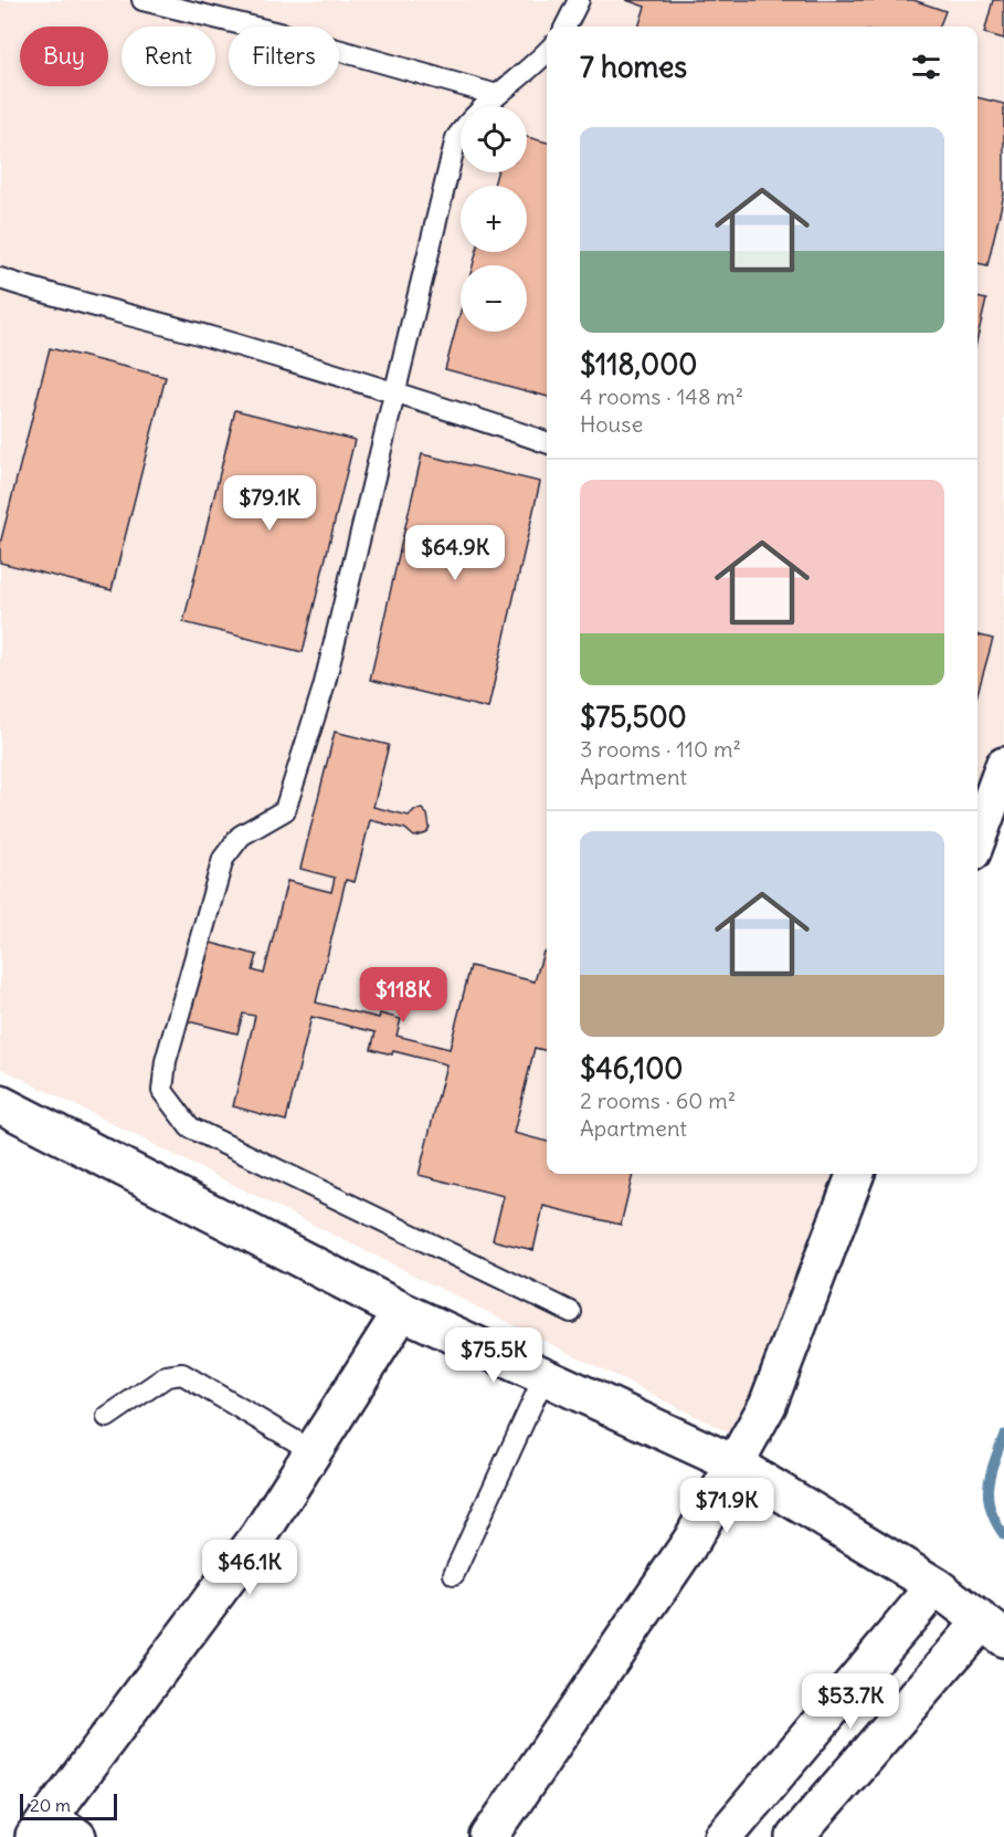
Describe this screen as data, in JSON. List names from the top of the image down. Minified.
{"scale_bar":"20 m","page":{"chip":["Buy","Rent","Filters"],"heading":"7 homes","map_buttons":["+","−"],"list":[{"name":"$118,000","note":"4 rooms · 148 m² · House"},{"name":"$75,500","note":"3 rooms · 110 m² · Apartment"},{"name":"$46,100","note":"2 rooms · 60 m² · Apartment"}],"price":["$79.1K","$64.9K","$118K","$75.5K","$71.9K","$46.1K","$53.7K"],"scale":"20 m"}}
